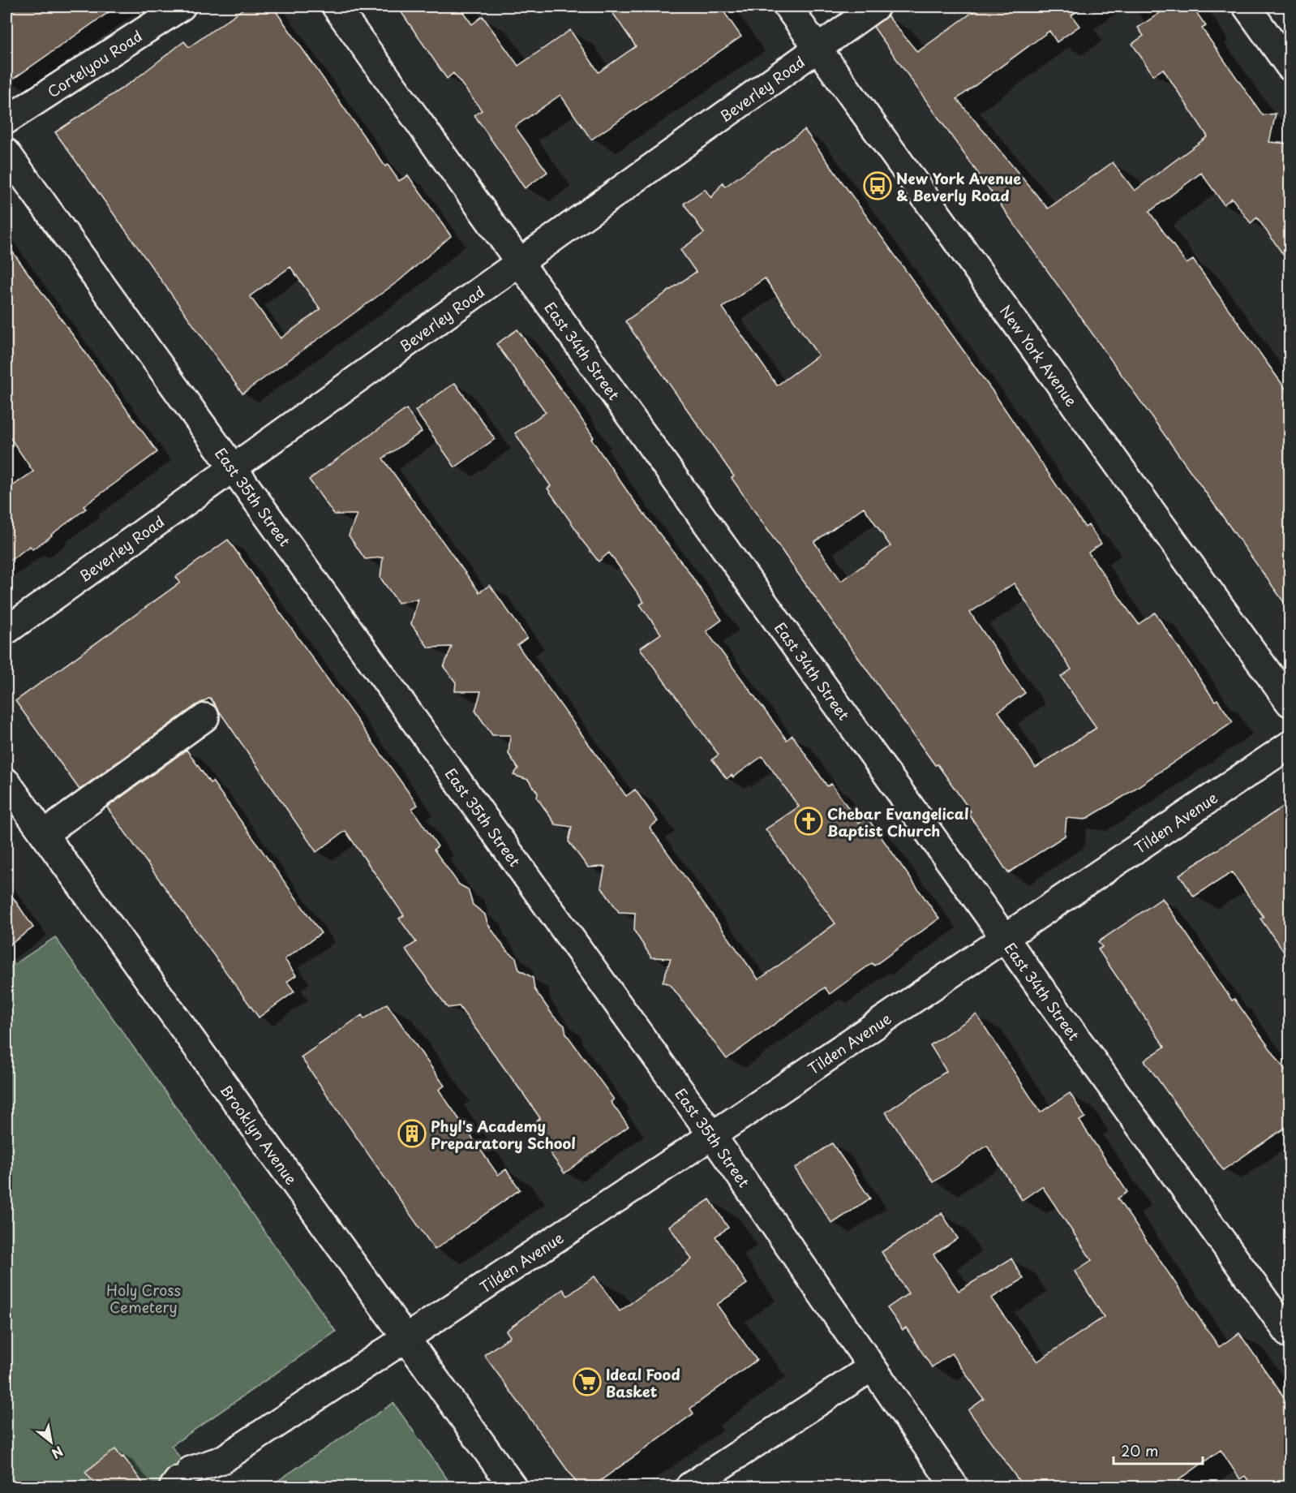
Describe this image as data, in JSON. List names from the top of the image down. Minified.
{"streets":{"street":["Cortelyou Road","Beverley Road","East 34th Street","New York Avenue","East 35th Street","Tilden Avenue","Brooklyn Avenue"]},"crossings":[["Beverley Road","East 34th Street"],["Beverley Road","New York Avenue"],["Beverley Road","East 35th Street"],["East 34th Street","Tilden Avenue"],["East 35th Street","Tilden Avenue"],["Tilden Avenue","Brooklyn Avenue"]],"parks":["Holy Cross Cemetery"],"places":{"bus stop":["New York Avenue & Beverly Road"],"church":["Chebar Evangelical Baptist Church"],"building":["Phyl's Academy Preparatory School"],"supermarket":["Ideal Food Basket"]},"scale_bar":"20 m","north":"bottom right"}
